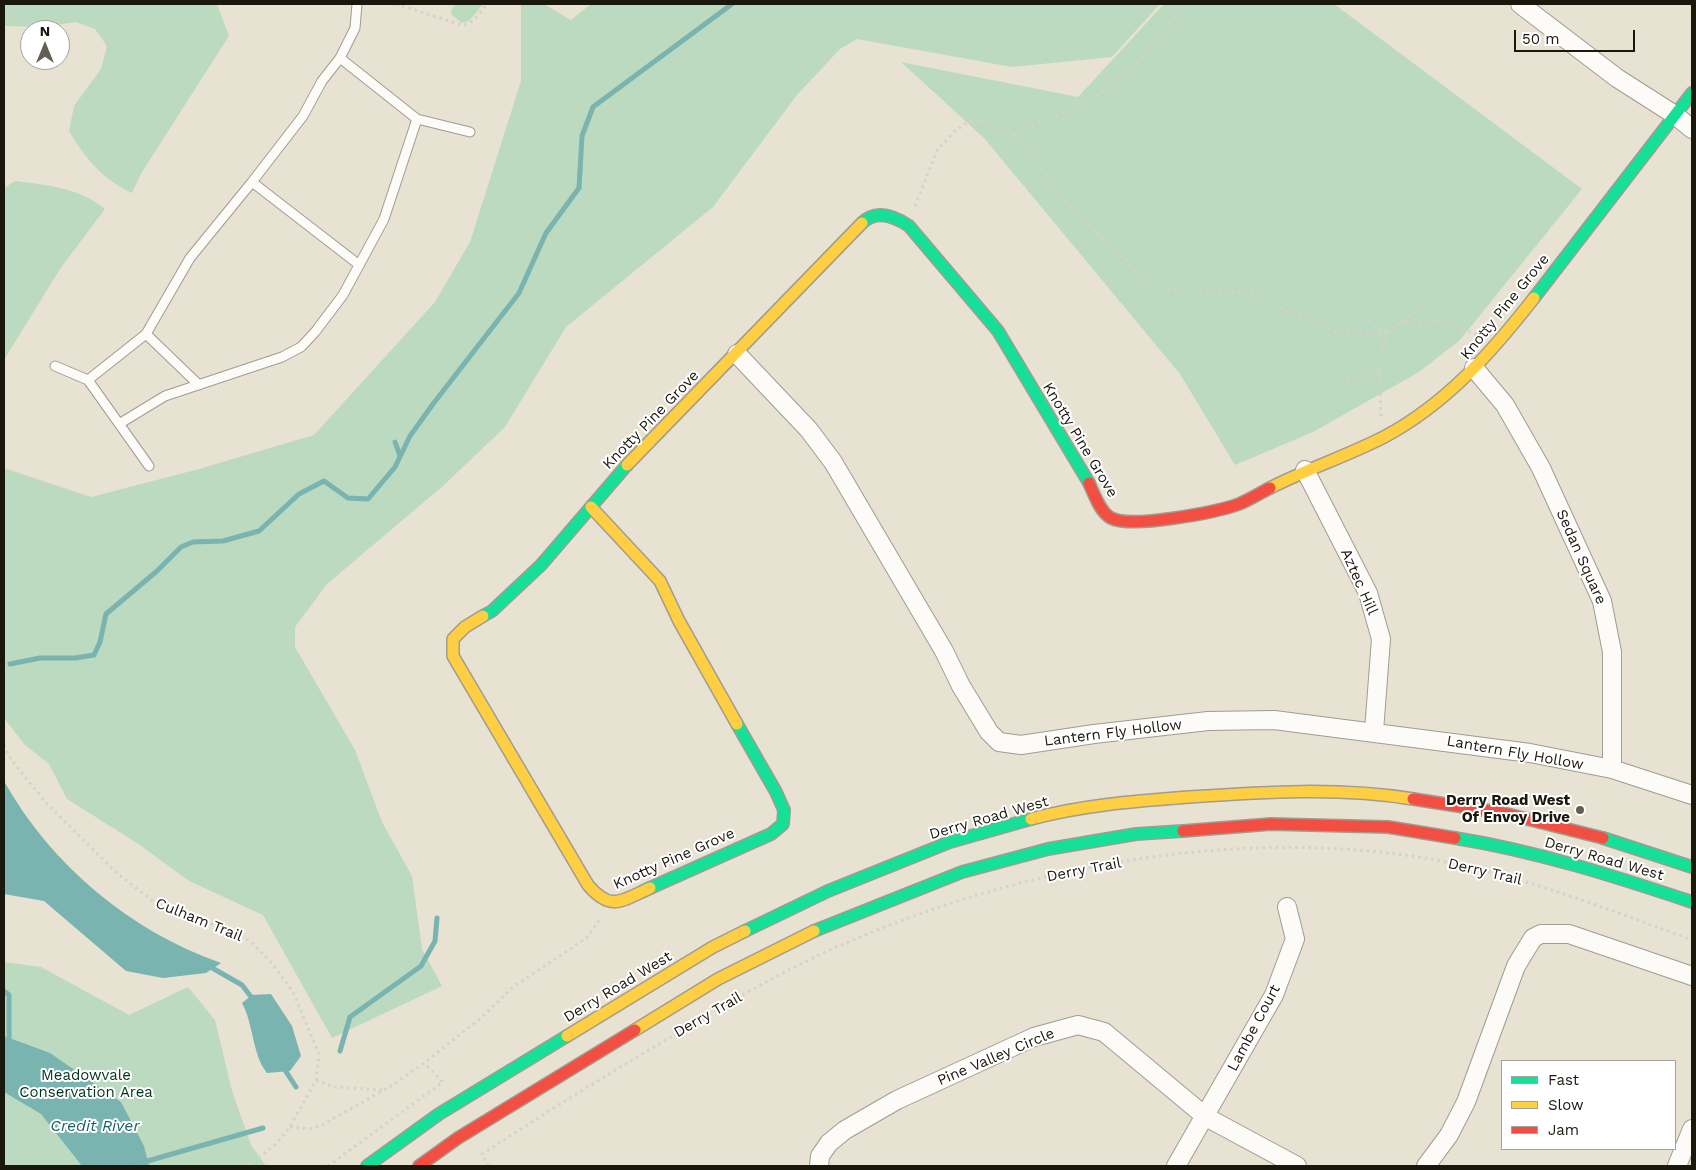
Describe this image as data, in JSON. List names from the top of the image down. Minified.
{"streets":{"main road":["Knotty Pine Grove","Derry Road West"],"street":["Sedan Square","Aztec Hill","Lantern Fly Hollow","Lambe Court","Pine Valley Circle"],"path":["Derry Trail","Culham Trail"]},"crossings":[["Knotty Pine Grove","Sedan Square"],["Knotty Pine Grove","Aztec Hill"],["Knotty Pine Grove","Lantern Fly Hollow"],["Sedan Square","Lantern Fly Hollow"],["Aztec Hill","Lantern Fly Hollow"],["Lambe Court","Pine Valley Circle"]],"water":["Credit River"],"parks":["Meadowvale Conservation Area"],"places":["Derry Road West Of Envoy Drive"],"legend":["Fast","Slow","Jam"],"scale_bar":"50 m","north":"top"}
